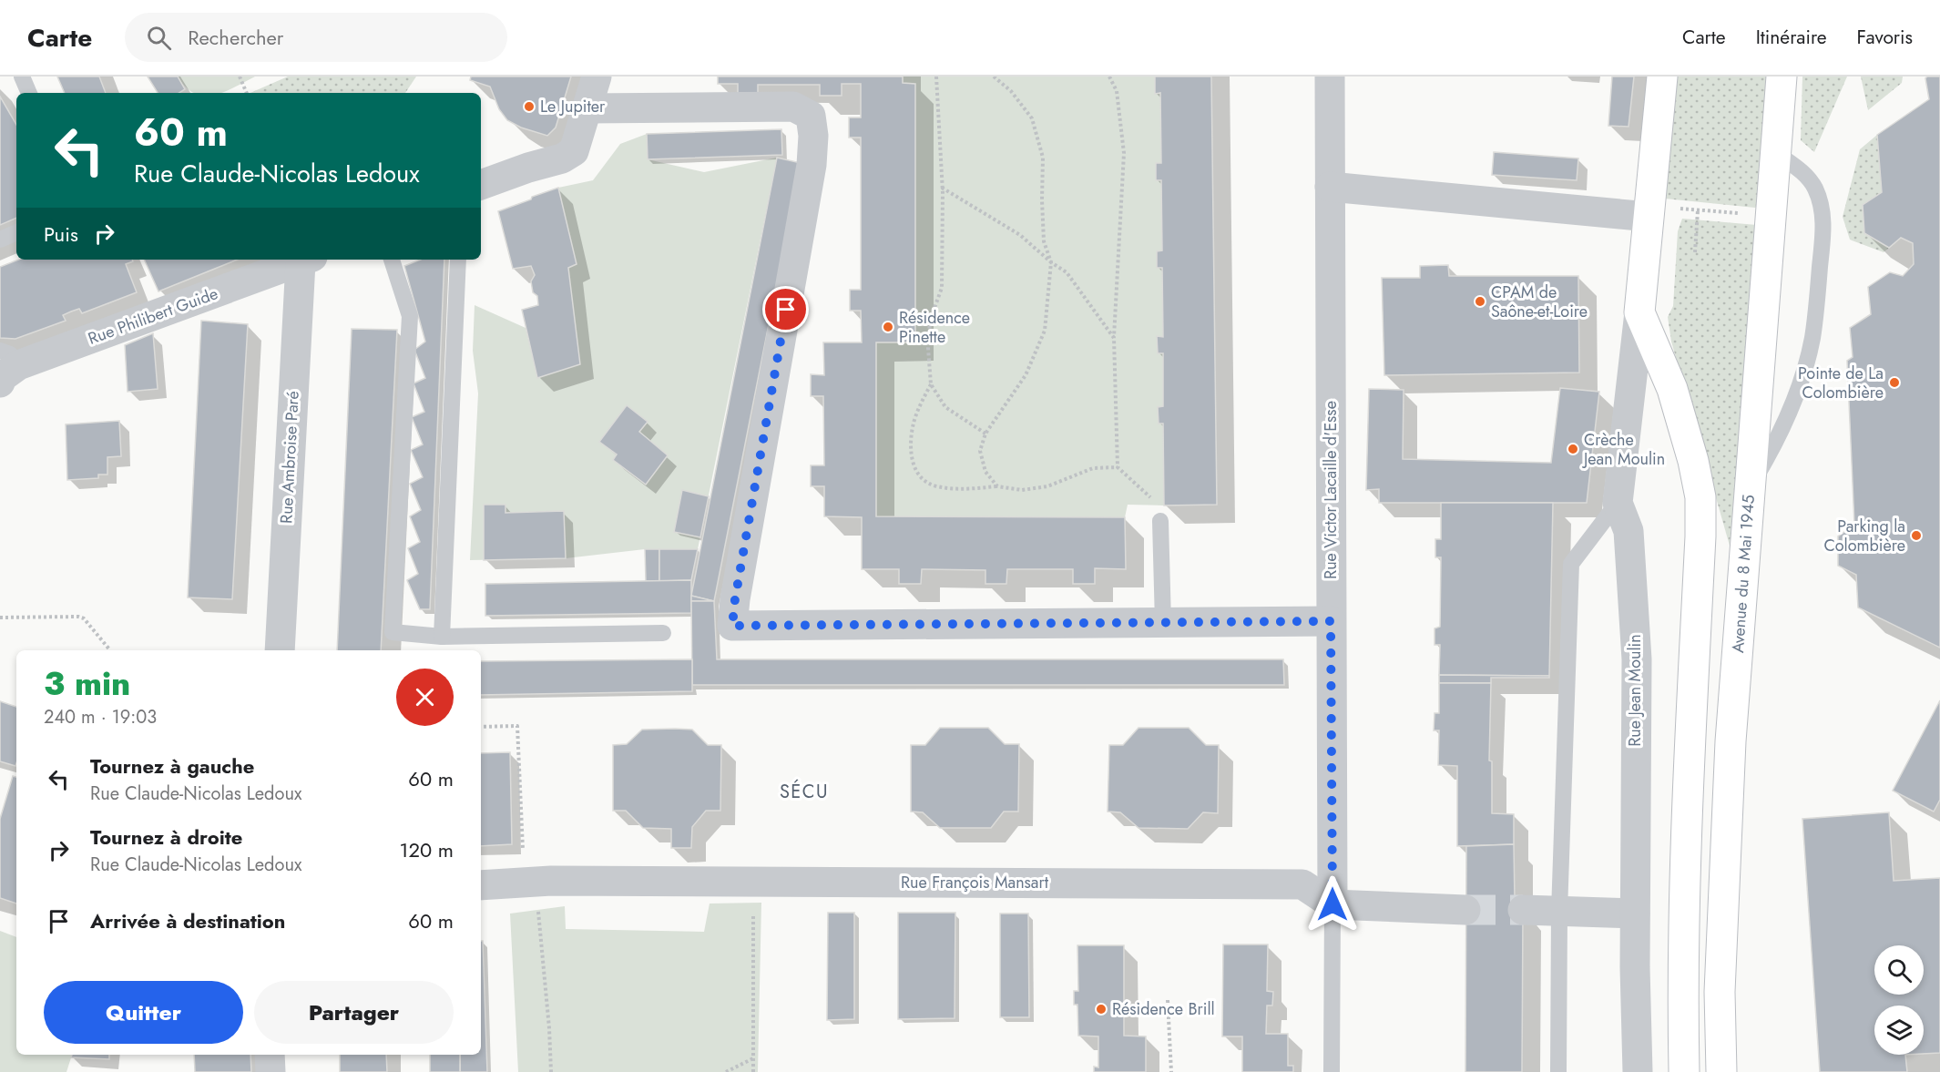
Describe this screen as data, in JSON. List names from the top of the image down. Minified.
{"streets":{"main road":["Avenue du 8 Mai 1945"],"street":["Rue Philibert Guide","Rue Ambroise Paré","Rue Victor Lacaille d'Esse","Rue Jean Moulin","Rue François Mansart"]},"crossings":[["Rue Philibert Guide","Rue Ambroise Paré"],["Rue Victor Lacaille d'Esse","Rue François Mansart"]],"districts":["SÉCU"],"places":["Le Jupiter","CPAM de Saône-et-Loire","Résidence Pinette","Pointe de La Colombière","Crèche Jean Moulin","Parking la Colombière","Résidence Brill"],"page":{"header":"Carte","search":"Rechercher","nav":["Carte","Itinéraire","Favoris"],"turn":["60 m","Rue Claude-Nicolas Ledoux"],"then":"Puis","heading":["3 min","240 m · 19:03"],"list":[{"name":"Tournez à gauche","note":"Rue Claude-Nicolas Ledoux","value":"60 m"},{"name":"Tournez à droite","note":"Rue Claude-Nicolas Ledoux","value":"120 m"},{"name":"Arrivée à destination","value":"60 m"}],"buttons":["Quitter","Partager"]}}
